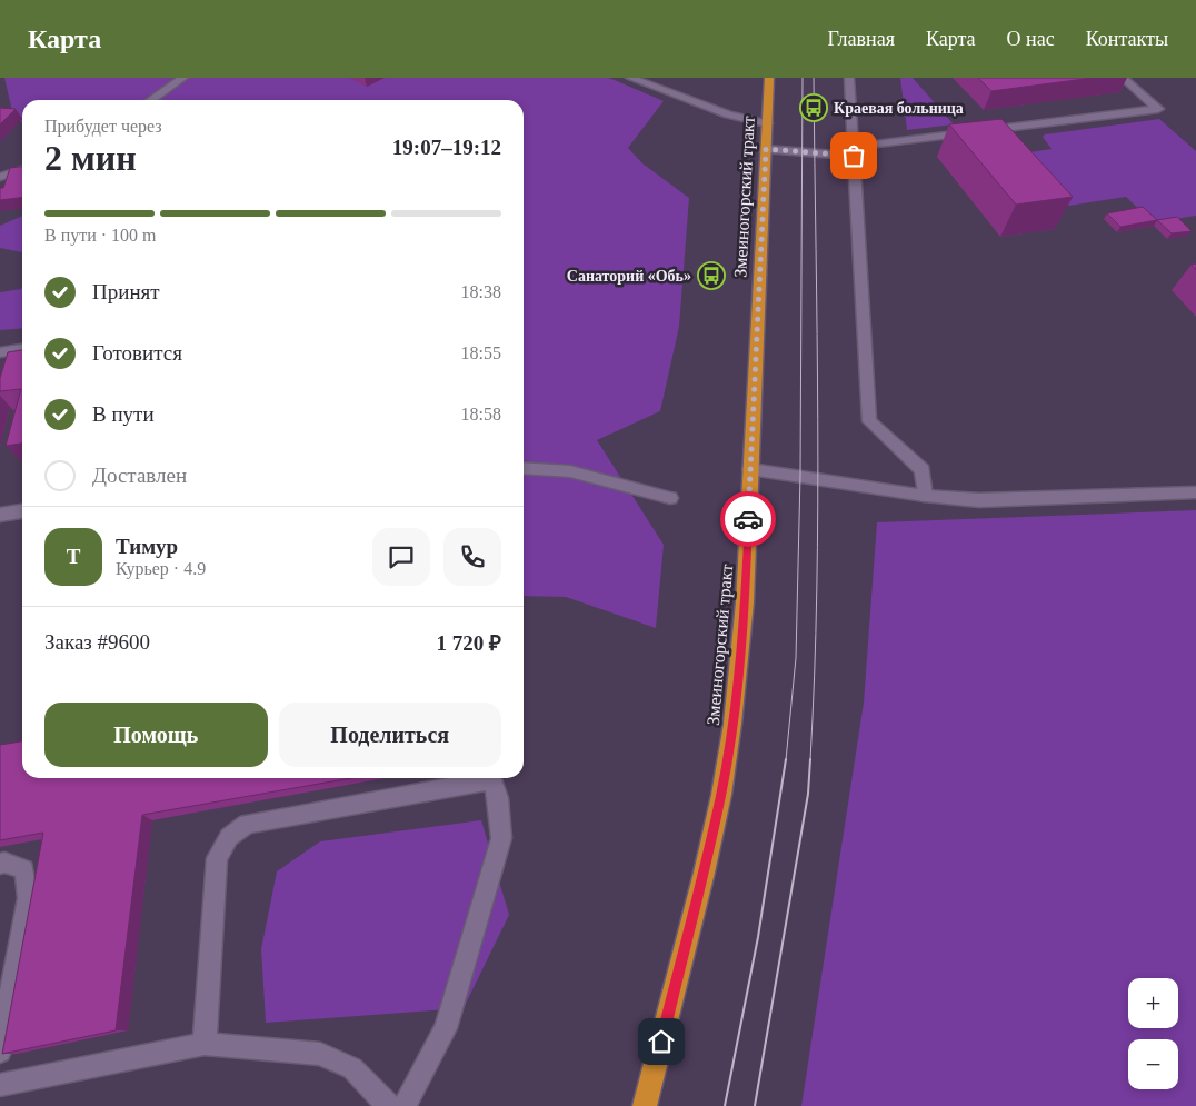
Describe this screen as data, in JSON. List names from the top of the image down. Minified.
{"streets":{"highway":["Змеиногорский тракт"]},"places":{"bus stop":["Краевая больница","Санаторий «Обь»"]},"page":{"header":"Карта","nav":["Главная","Карта","О нас","Контакты"],"heading":["2 мин","Прибудет через","19:07–19:12"],"panel":["Тимур","Курьер · 4.9","Заказ #9600","1 720 ₽"],"bar":"В пути · 100 m","list":[["Принят","18:38"],["Готовится","18:55"],["В пути","18:58"],"Доставлен"],"round":"Т","buttons":["Помощь","Поделиться"],"map_buttons":["+","−"]}}
